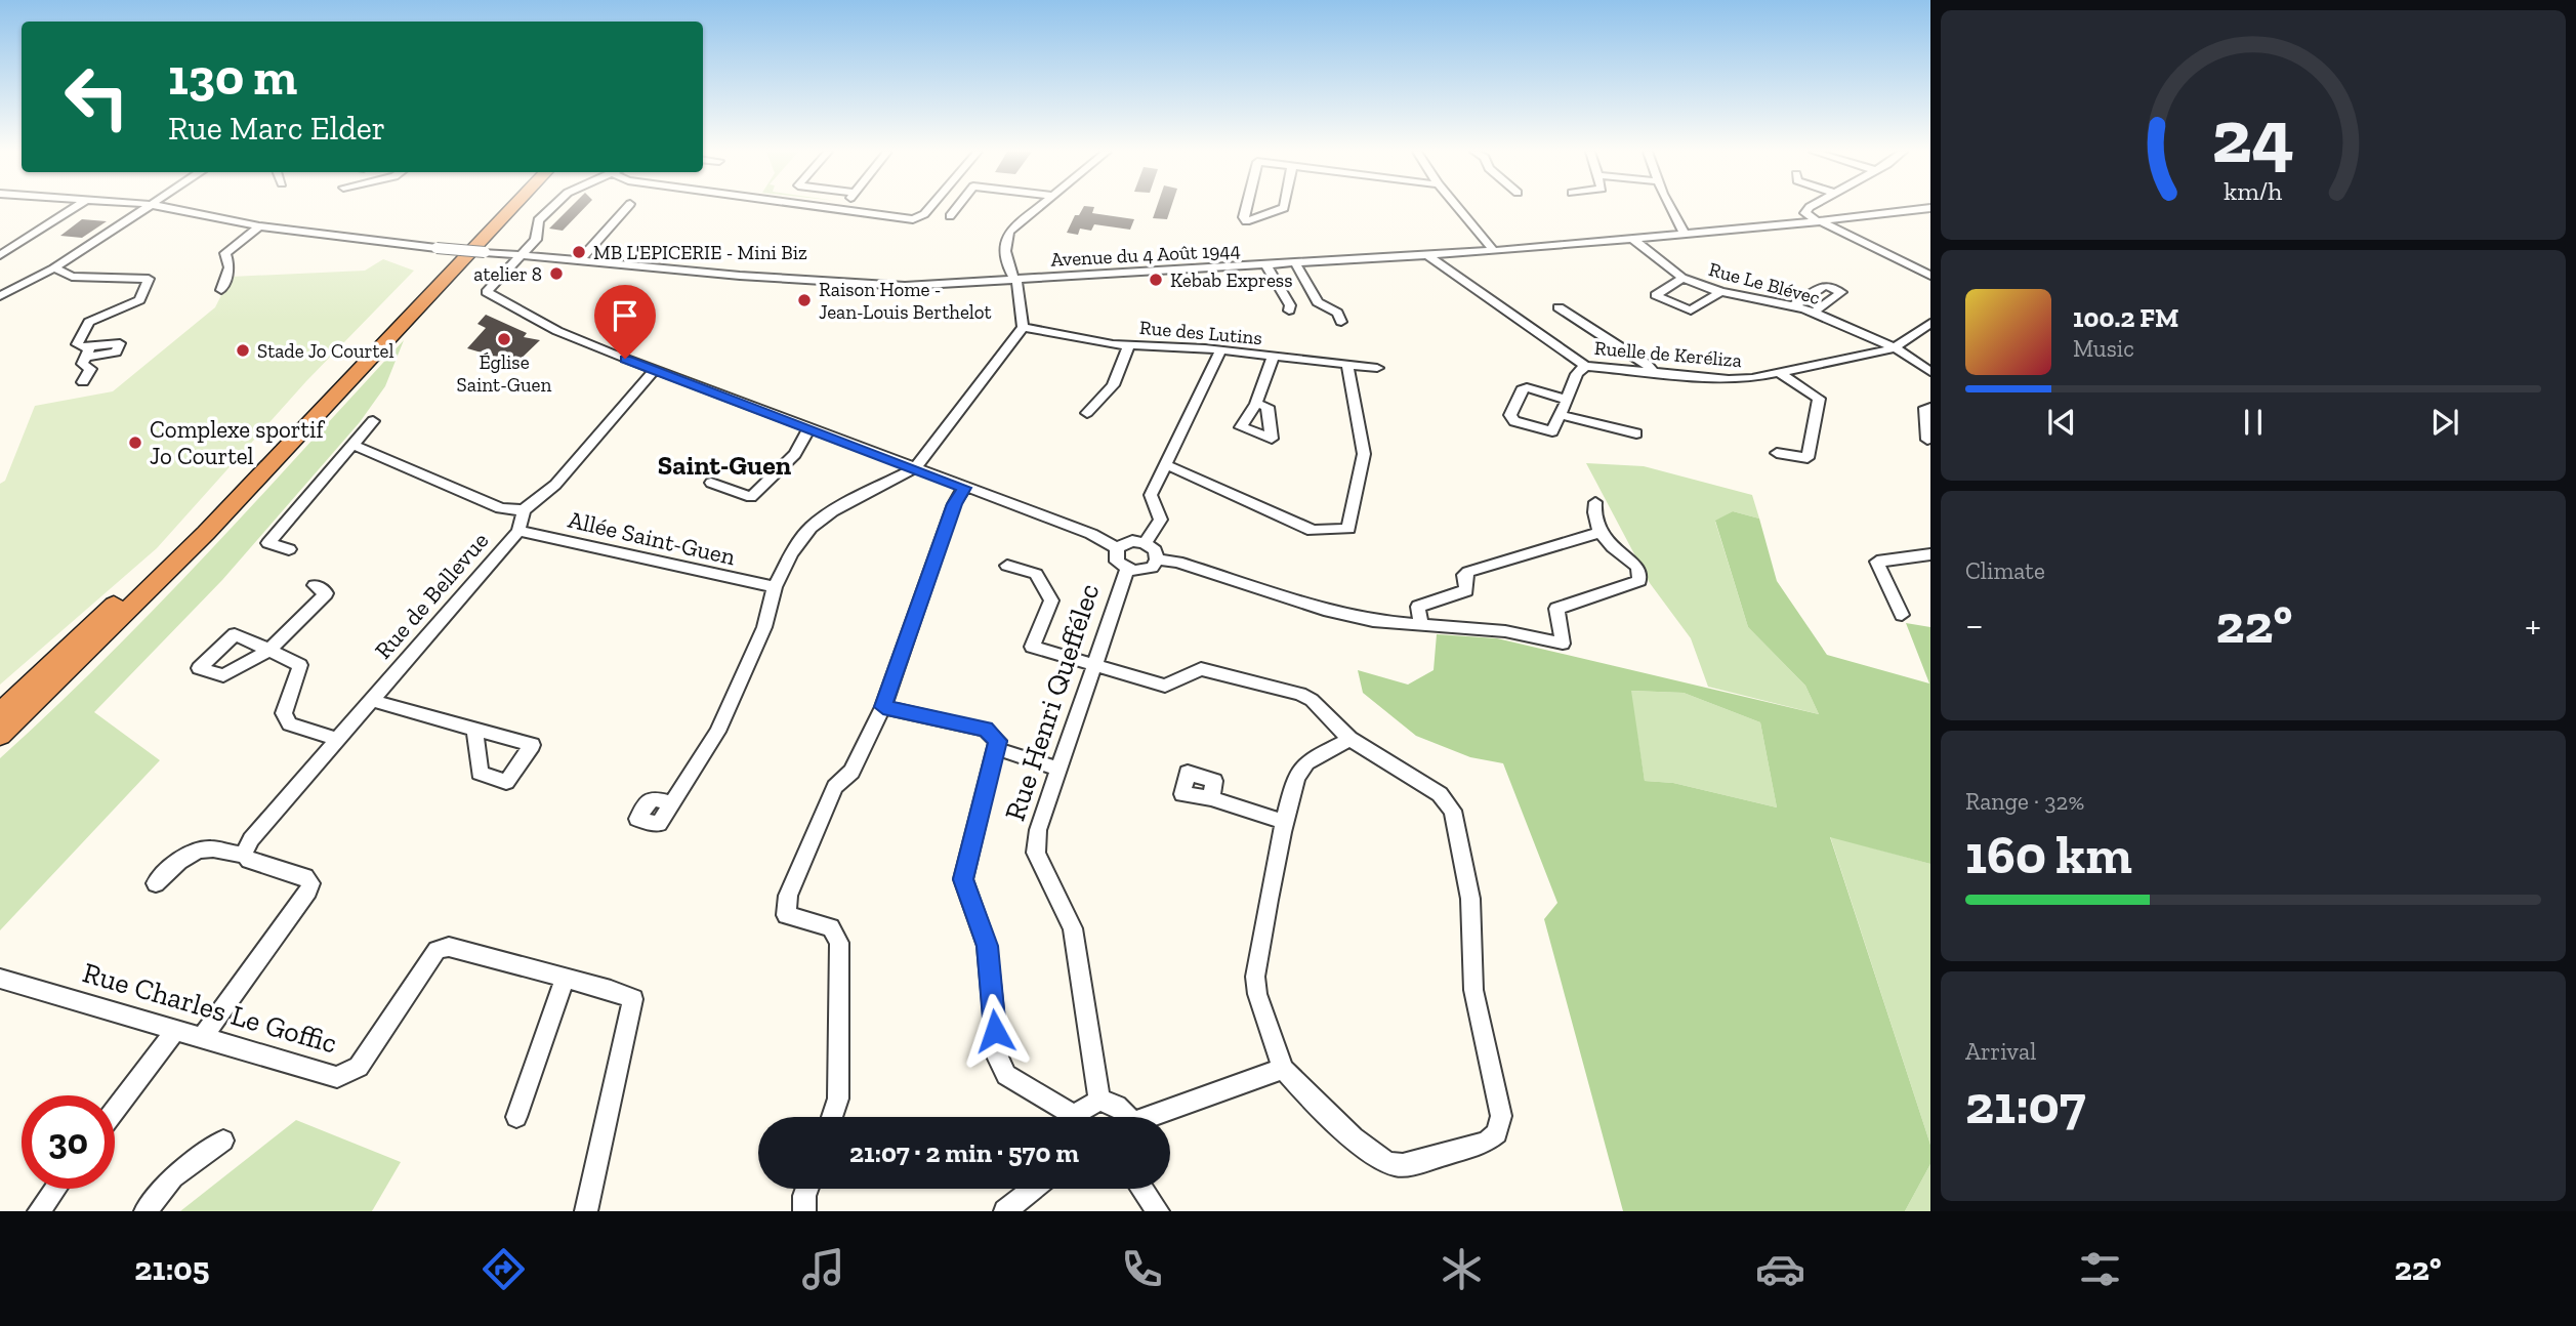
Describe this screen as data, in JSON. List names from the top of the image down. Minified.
{"streets":{"street":["Avenue du 4 Août 1944","Rue Le Blévec","Rue des Lutins","Ruelle de Keréliza","Allée Saint-Guen","Rue de Bellevue","Rue Henri Queffélec","Rue Charles Le Goffic"]},"crossings":[["Avenue du 4 Août 1944","Rue Le Blévec"],["Avenue du 4 Août 1944","Ruelle de Keréliza"],["Rue Le Blévec","Ruelle de Keréliza"],["Allée Saint-Guen","Rue de Bellevue"]],"districts":["Saint-Guen"],"places":["MB L'EPICERIE - Mini Biz","atelier 8","Kebab Express","Raison Home - Jean-Louis Berthelot","Église Saint-Guen","Stade Jo Courtel","Complexe sportif Jo Courtel"],"page":{"turn":["130 m","Rue Marc Elder"],"song":["100.2 FM","Music"],"tile":["Climate",["Range · 32%","160 km"],["Arrival","21:07"]],"heat":["−","22°","+"],"limit":"30","trip":"21:07 · 2 min · 570 m","tabs":["21:05","22°"],"gauge":["24","km/h"]}}
